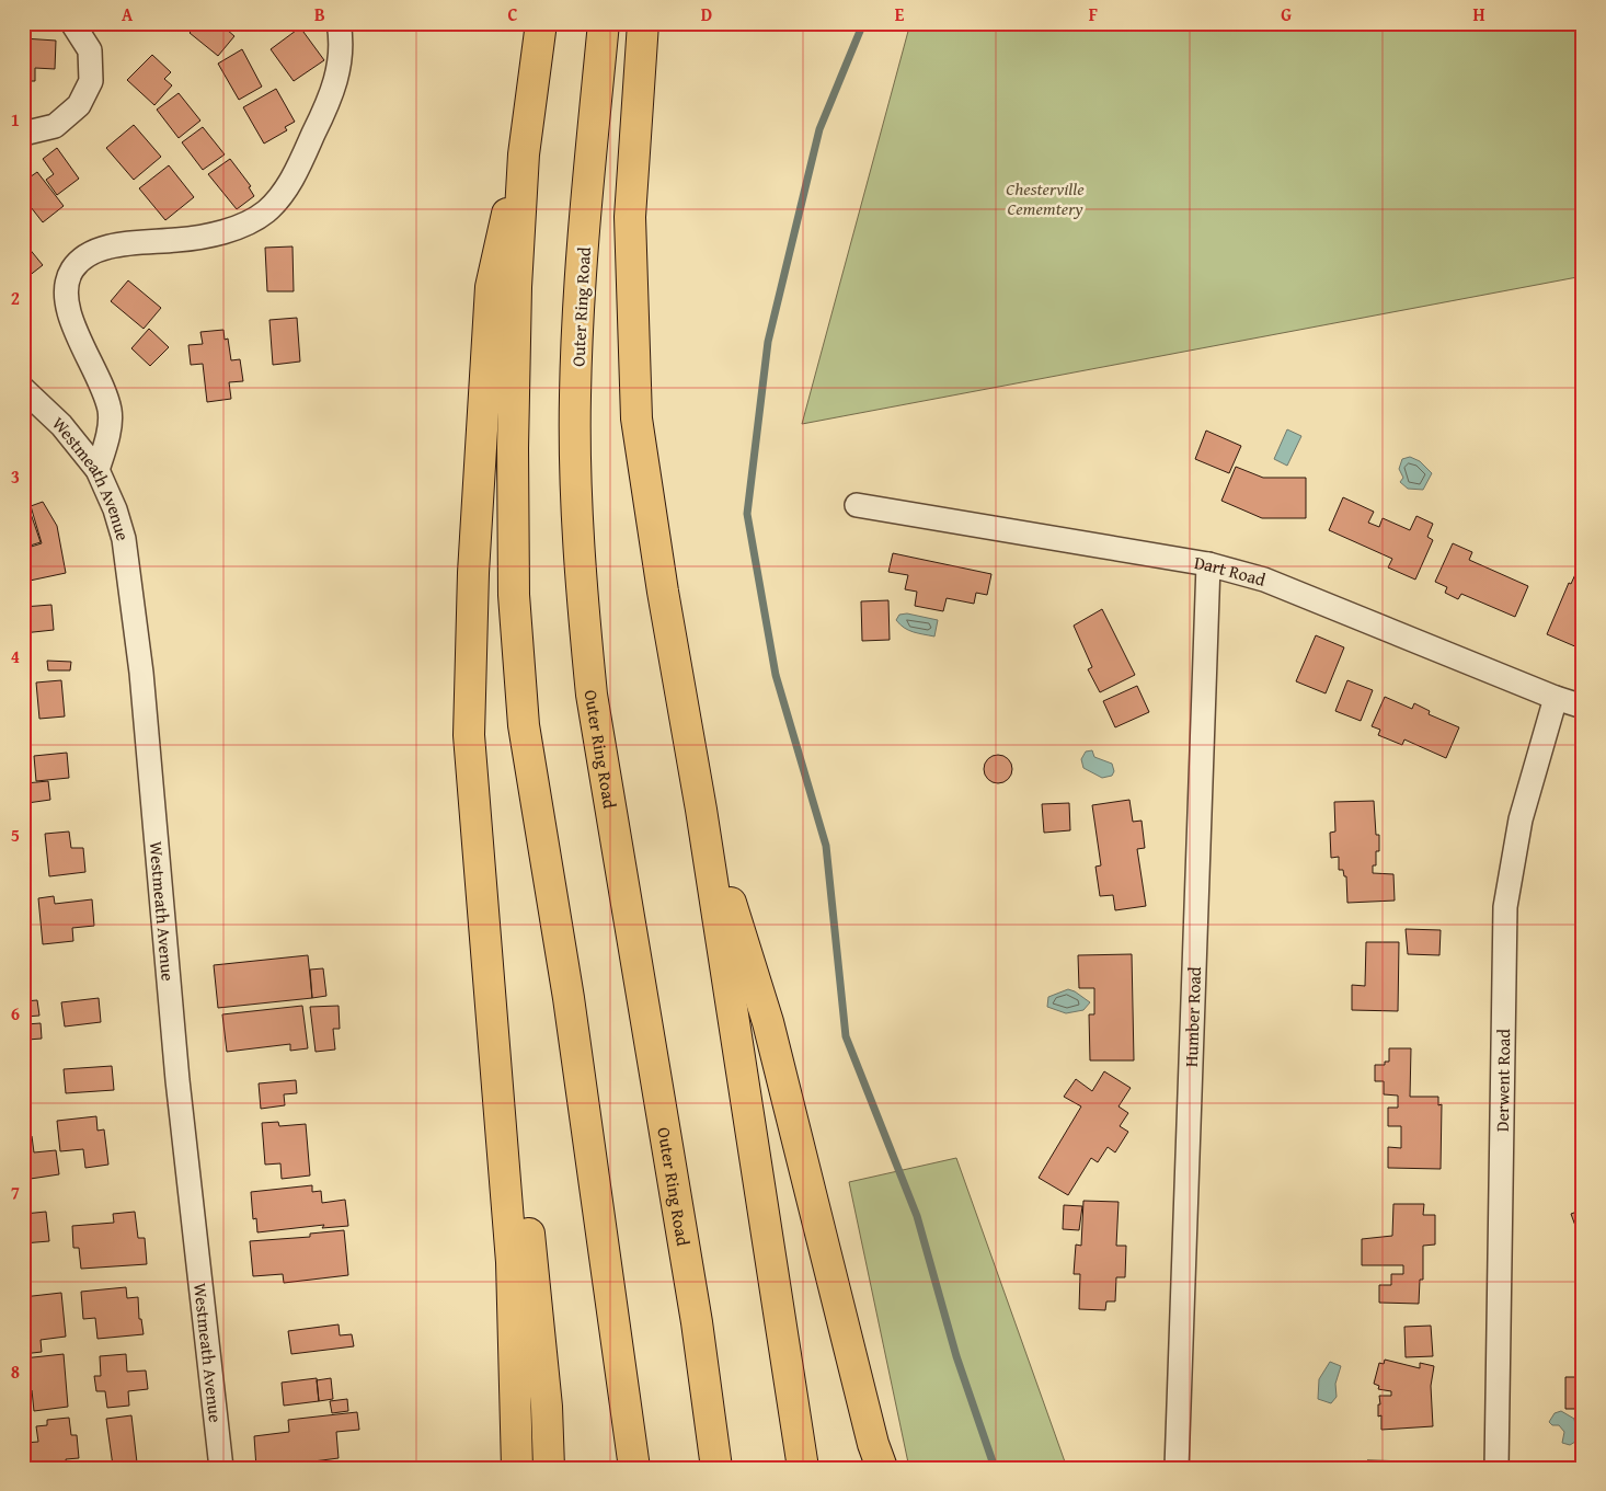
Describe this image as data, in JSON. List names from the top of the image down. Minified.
{"streets":{"highway":["Outer Ring Road"],"street":["Westmeath Avenue","Dart Road","Humber Road","Derwent Road"]},"crossings":[["Dart Road","Humber Road"],["Dart Road","Derwent Road"]],"parks":["Chesterville Cememtery"],"grid":{"columns":["A","B","C","D","E","F","G","H"],"rows":["1","2","3","4","5","6","7","8"]}}
